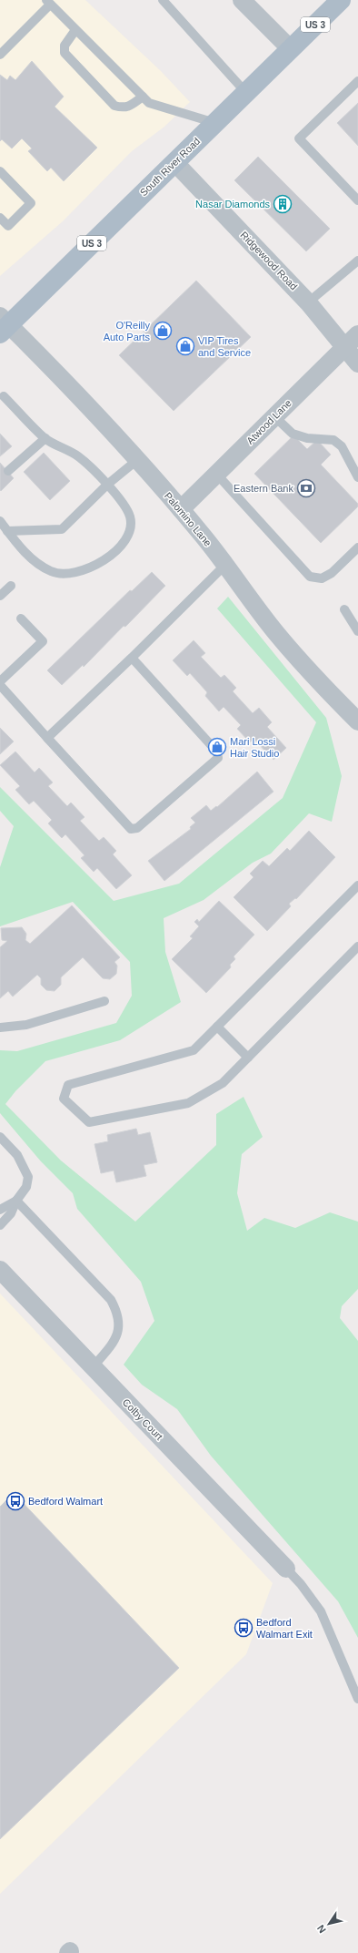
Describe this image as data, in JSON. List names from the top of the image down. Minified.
{"streets":{"main road":["US 3","South River Road"],"street":["Ridgewood Road","Atwood Lane","Palomino Lane","Colby Court"]},"crossings":[["South River Road","Ridgewood Road"],["South River Road","Palomino Lane"],["Ridgewood Road","Atwood Lane"],["Atwood Lane","Palomino Lane"]],"places":{"building":["Nasar Diamonds"],"shop":["O'Reilly Auto Parts","VIP Tires and Service","Mari Lossi Hair Studio"],"bank":["Eastern Bank"],"bus stop":["Bedford Walmart","Bedford Walmart Exit"]},"north":"bottom left"}
